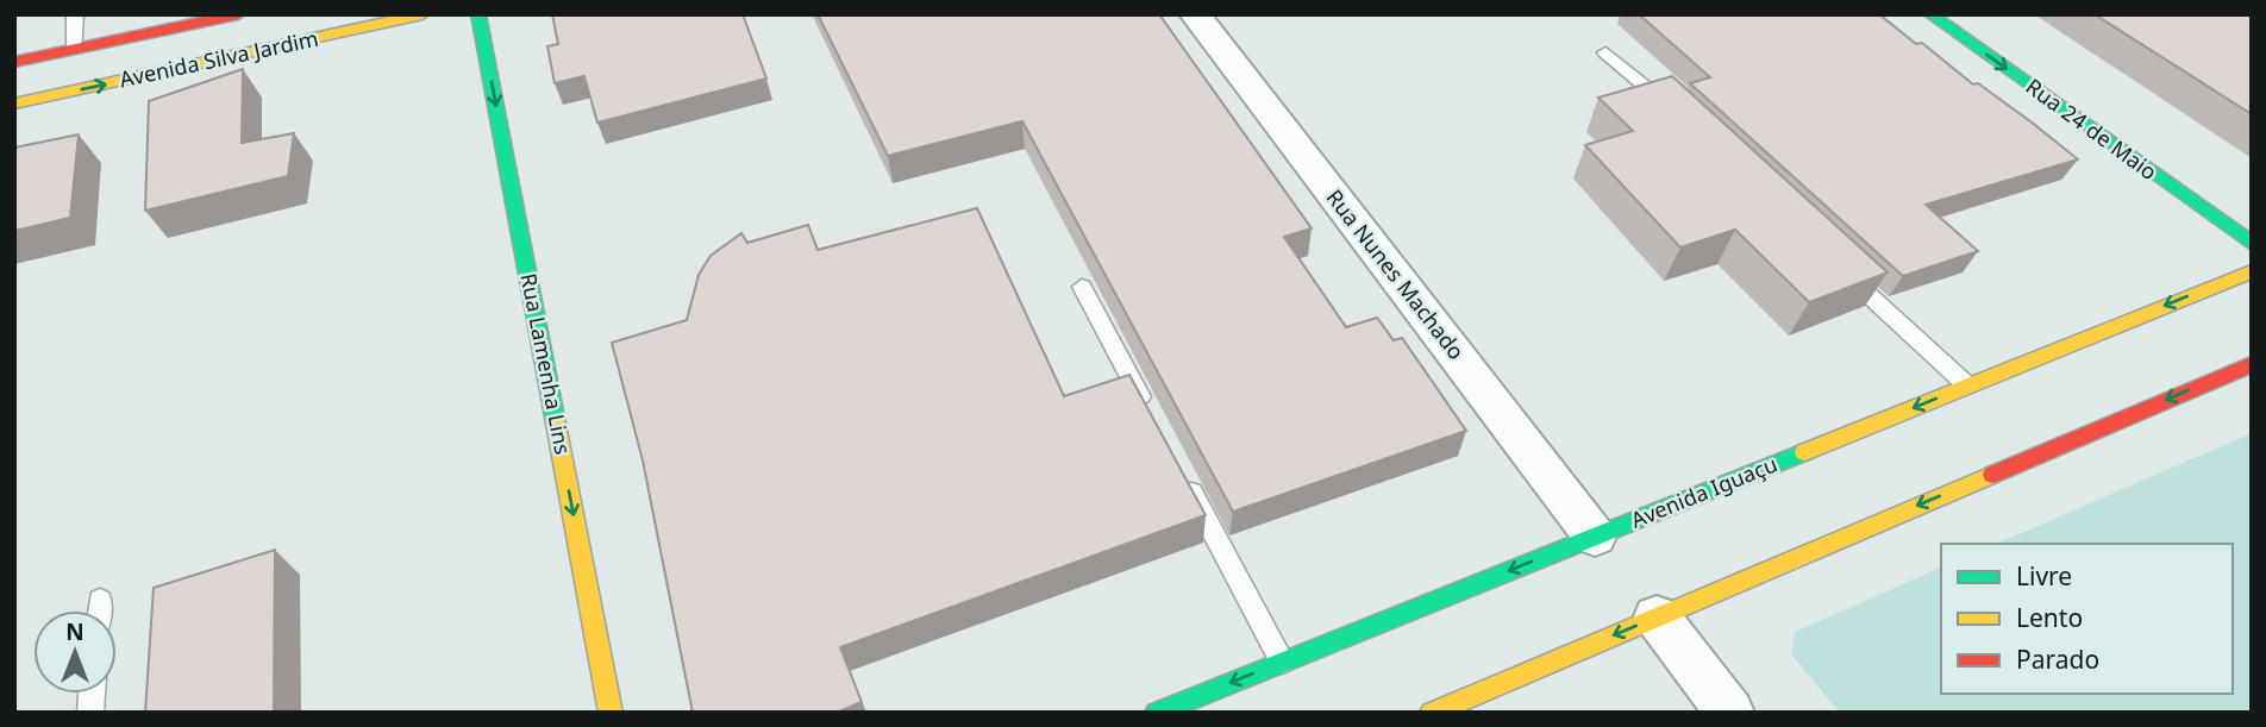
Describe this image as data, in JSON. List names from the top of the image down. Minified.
{"streets":{"main road":["Avenida Silva Jardim","Rua 24 de Maio","Rua Lamenha Lins","Avenida Iguaçu"],"street":["Rua Nunes Machado"]},"crossings":[["Rua Nunes Machado","Avenida Iguaçu"]],"one_way":["Rua 24 de Maio","Rua Lamenha Lins"],"legend":["Livre","Lento","Parado"],"north":"top"}
